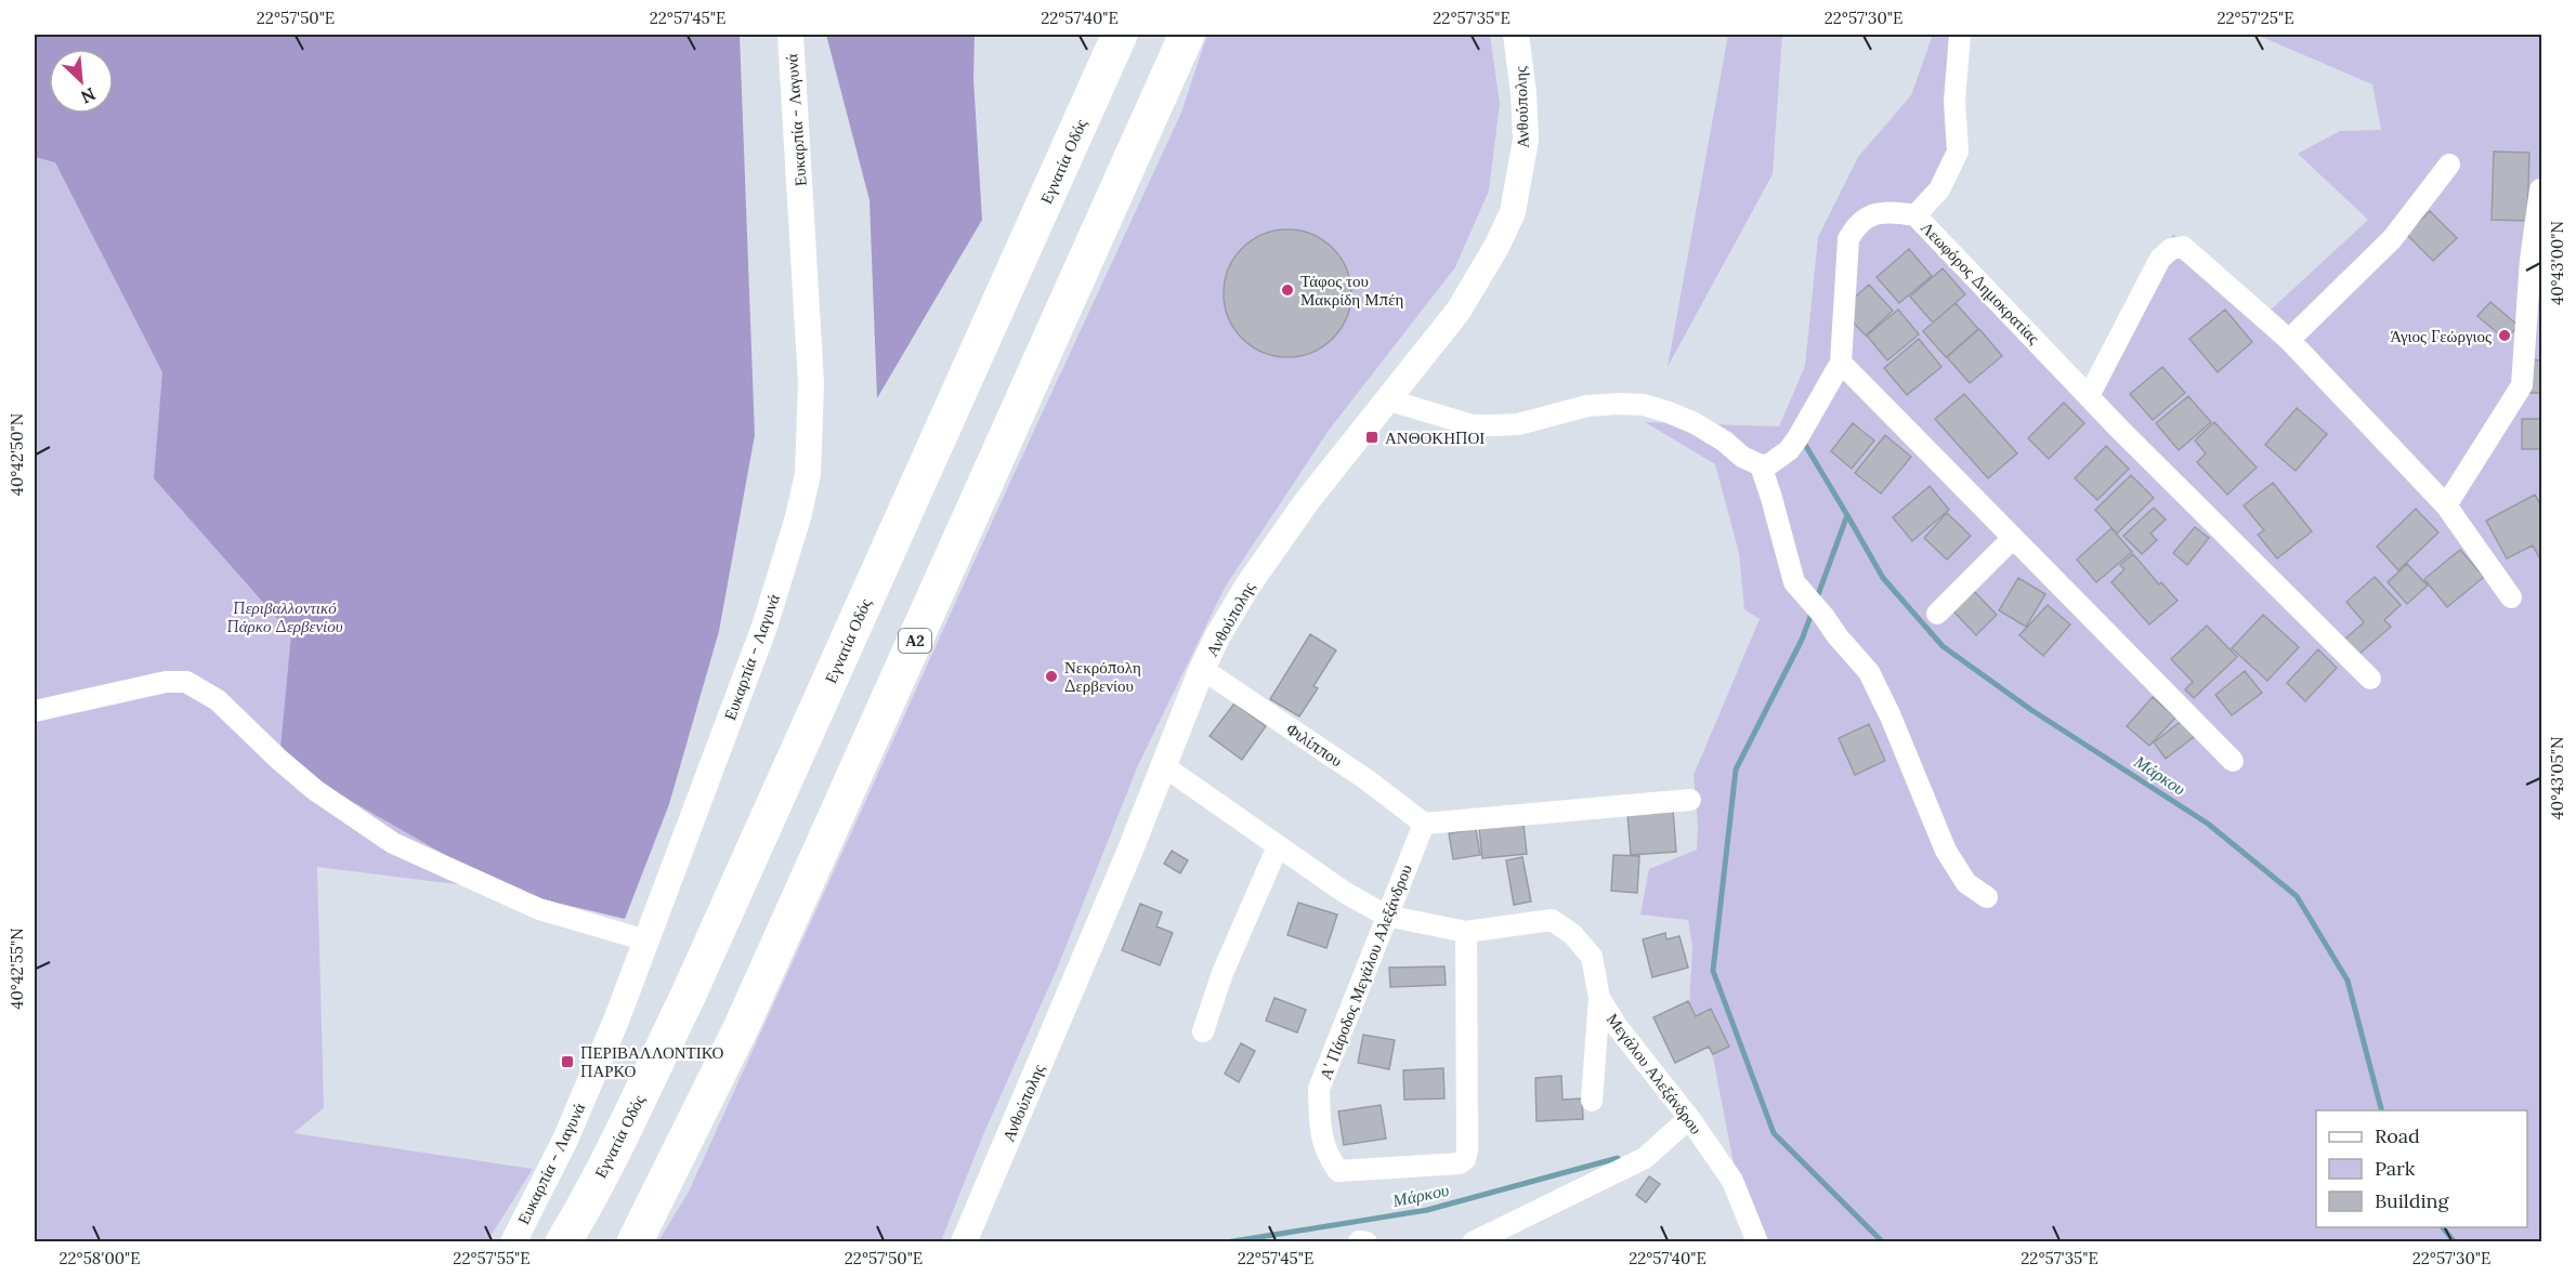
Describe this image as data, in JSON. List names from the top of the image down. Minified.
{"streets":{"highway":["Εγνατία Οδός","Α2"],"street":["Ανθούπολης","Ευκαρπία - Λαγυνά","Λεωφόρος Δημοκρατίας","Φιλίππου","Α' Πάροδος Μεγάλου Αλεξάνδρου","Μεγάλου Αλεξάνδρου"]},"crossings":[["Ανθούπολης","Φιλίππου"],["Ανθούπολης","Μεγάλου Αλεξάνδρου"],["Φιλίππου","Α' Πάροδος Μεγάλου Αλεξάνδρου"],["Α' Πάροδος Μεγάλου Αλεξάνδρου","Μεγάλου Αλεξάνδρου"]],"water":["Μάρκου"],"parks":["Περιβαλλοντικό Πάρκο Δερβενίου"],"places":{"other":["Τάφος του Μακρίδη Μπέη","Άγιος Γεώργιος","Νεκρόπολη Δερβενίου"],"transit":["ΑΝΘΟΚΗΠΟΙ","ΠΕΡΙΒΑΛΛΟΝΤΙΚΟ ΠΑΡΚΟ"]},"legend":["Road","Park","Building"],"north":"bottom right","coordinates":["22°57'50\"E","22°57'45\"E","22°57'40\"E","22°57'35\"E","22°57'30\"E","22°57'25\"E","40°43'00\"N","40°42'50\"N","40°43'05\"N","40°42'55\"N","22°58'00\"E","22°57'55\"E"]}
